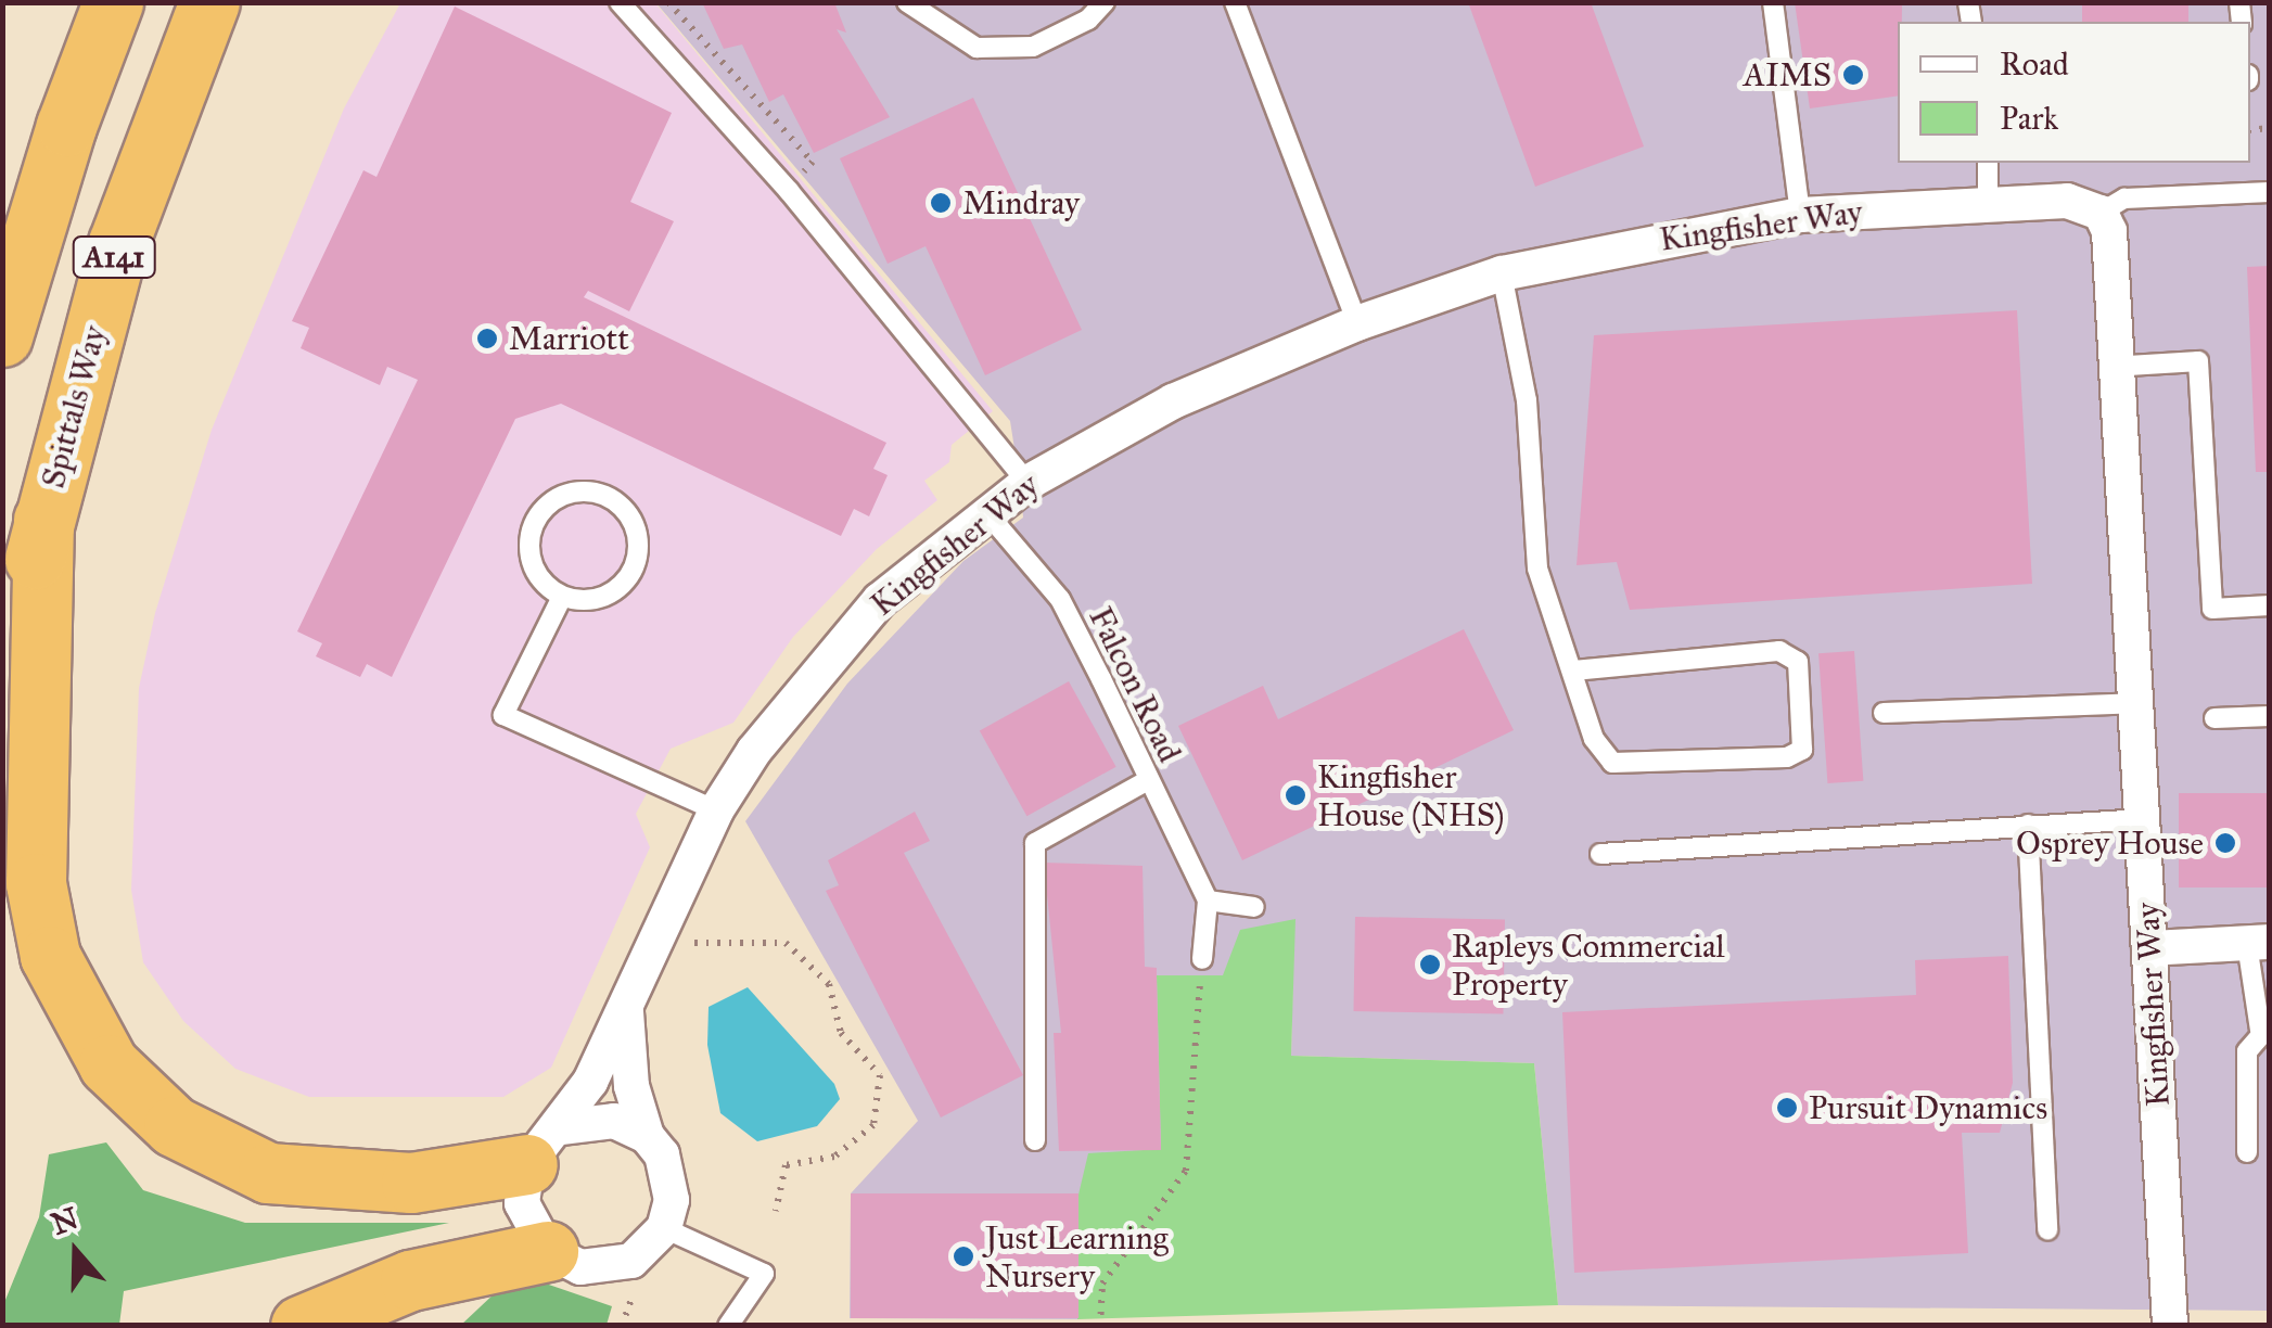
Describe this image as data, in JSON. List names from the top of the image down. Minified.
{"streets":{"highway":["A141","Spittals Way"],"street":["Kingfisher Way"],"lane":["Falcon Road"]},"crossings":[["Kingfisher Way","Falcon Road"]],"places":["AIMS","Mindray","Marriott","Kingfisher House (NHS)","Osprey House","Rapleys Commercial Property","Pursuit Dynamics","Just Learning Nursery"],"legend":["Road","Park"],"north":"top"}
